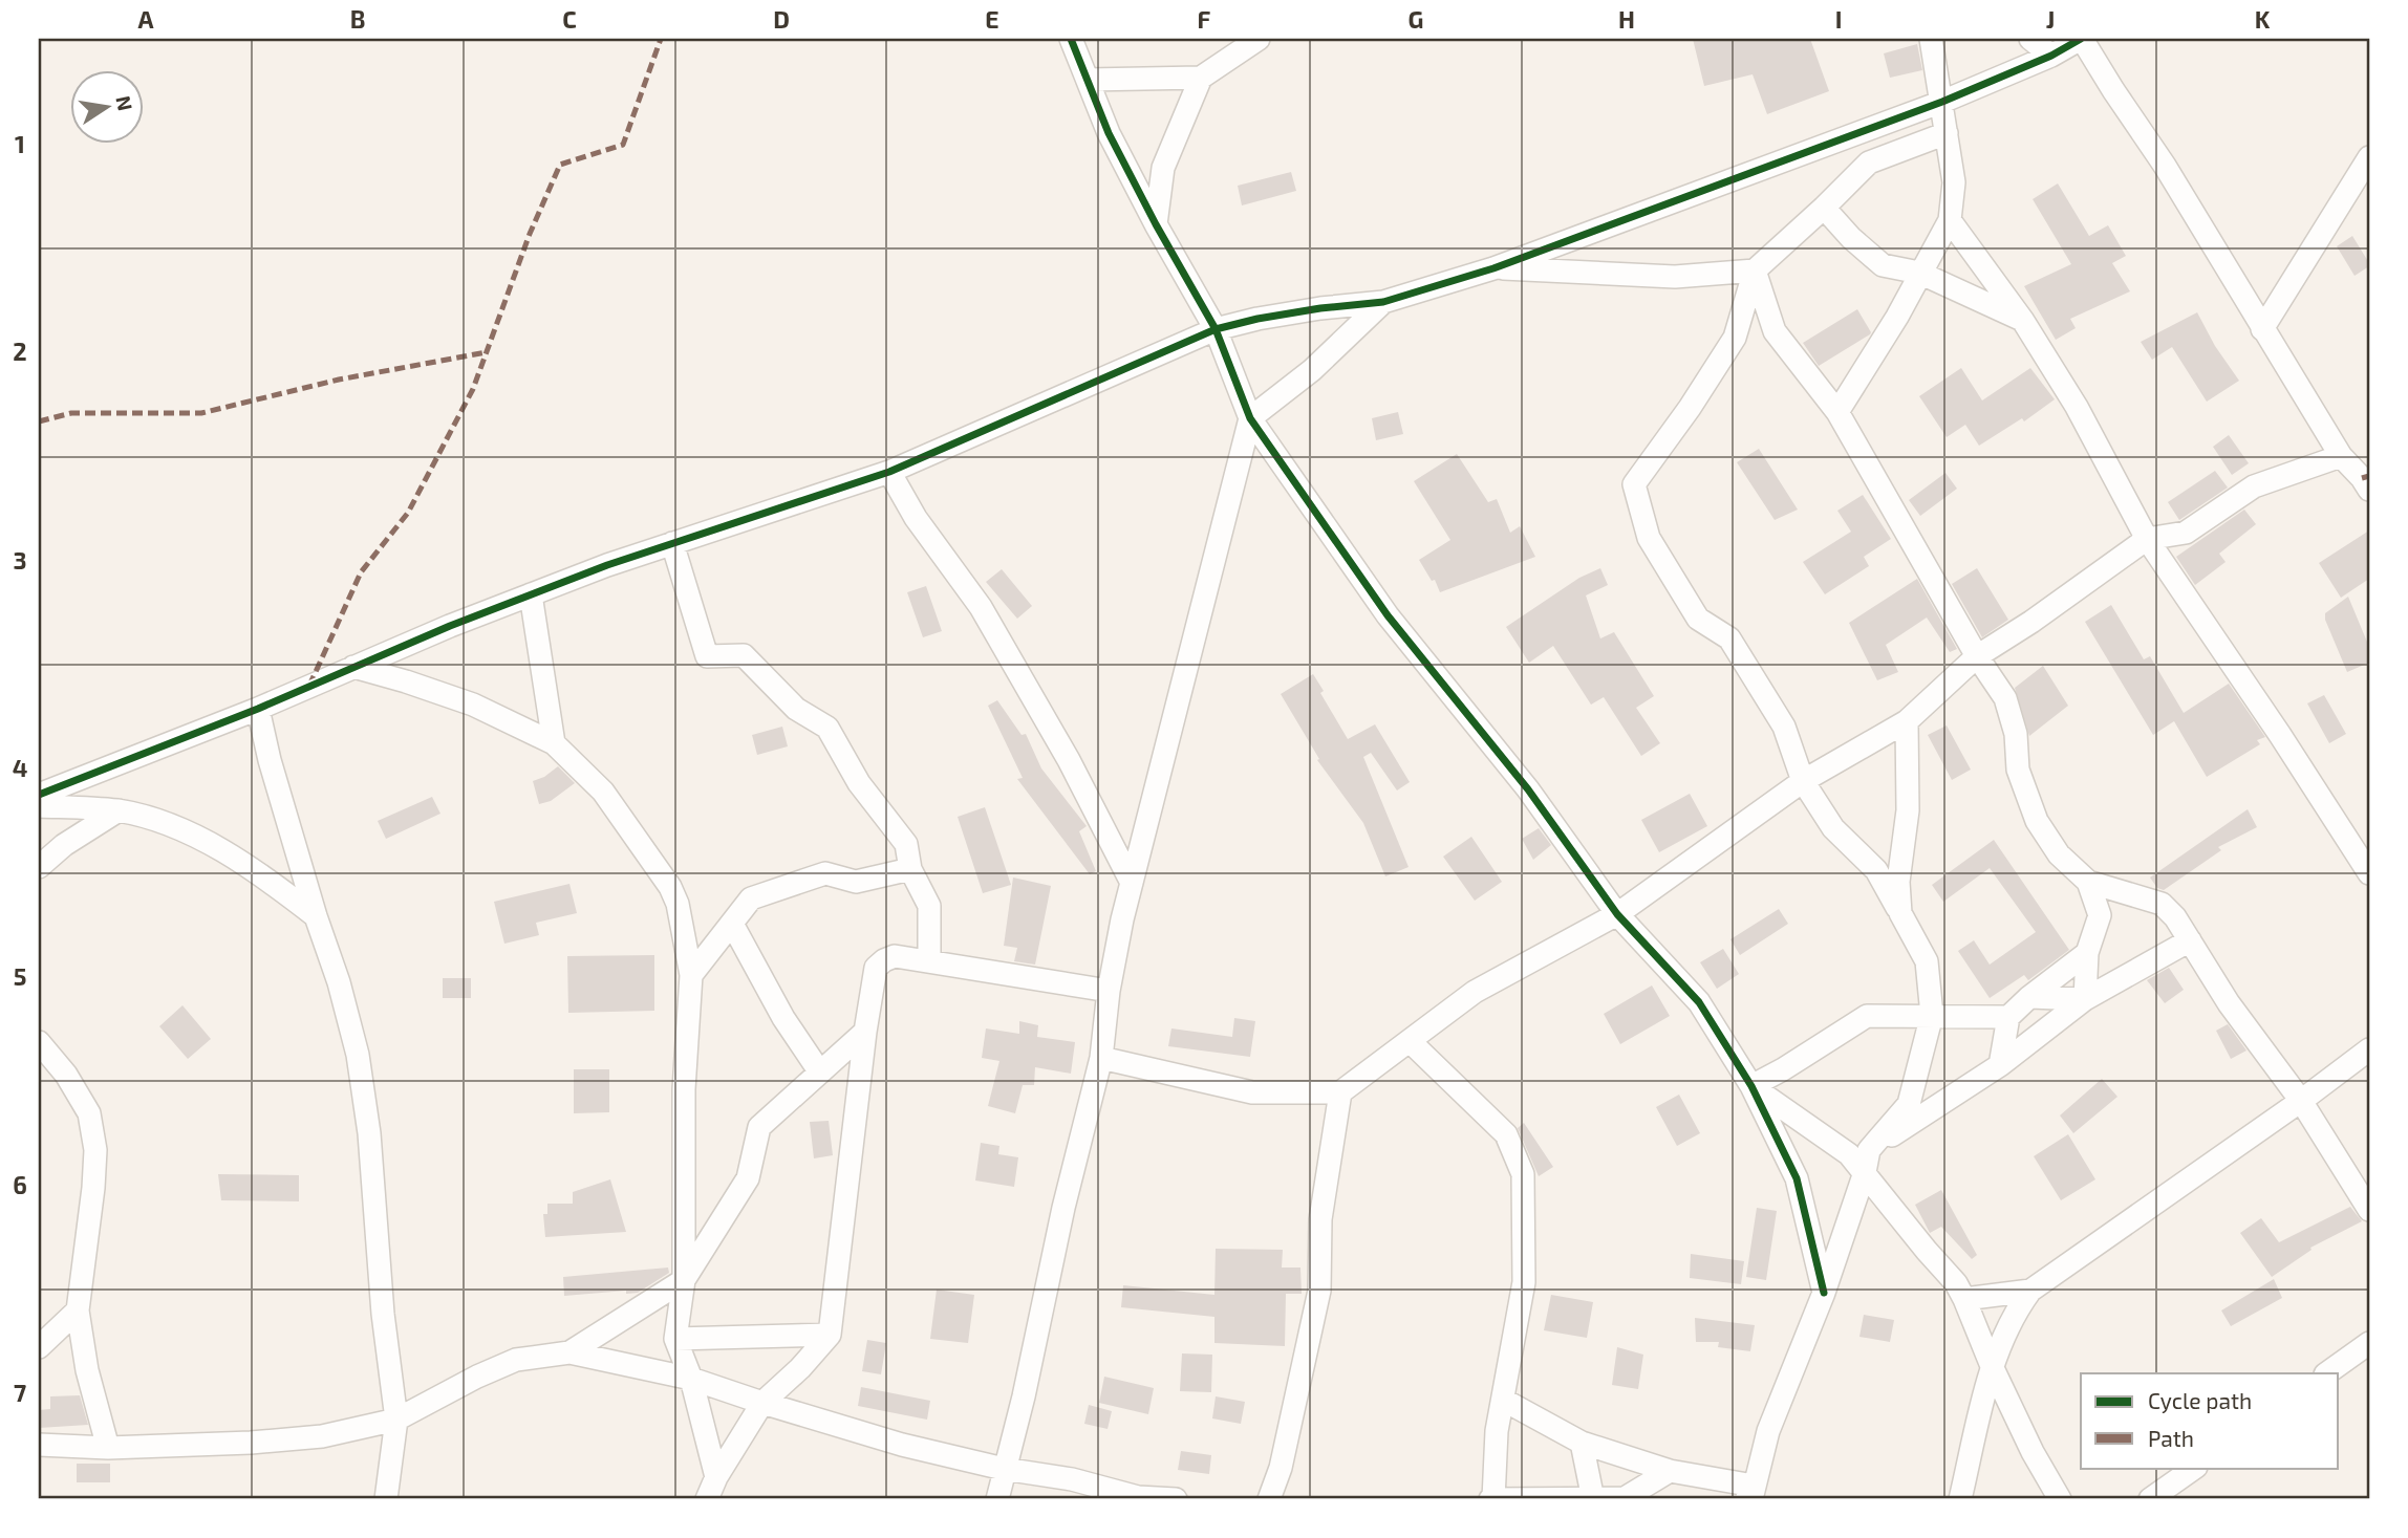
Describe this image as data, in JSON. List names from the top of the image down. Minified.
{"legend":["Cycle path","Path"],"north":"right","grid":{"columns":["A","B","C","D","E","F","G","H","I","J","K"],"rows":["1","2","3","4","5","6","7"]}}
